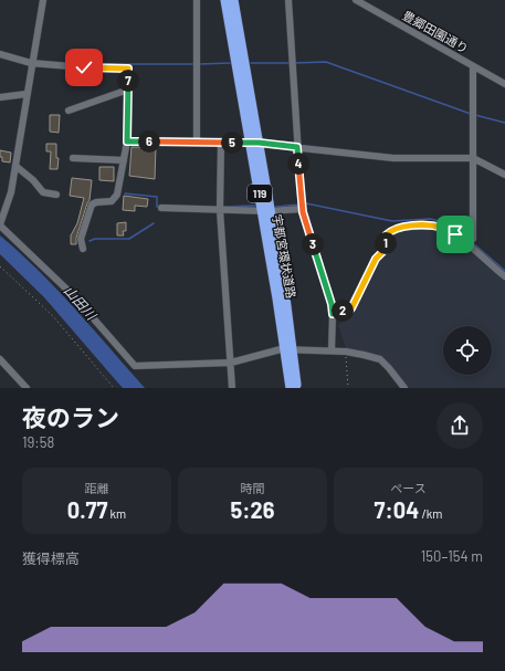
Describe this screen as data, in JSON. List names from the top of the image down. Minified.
{"streets":{"highway":["119","宇都宮環状道路"],"street":["豊郷田園通り"]},"water":["山田川"],"page":{"pins":["7","6","5","4","1","3","2"],"heading":["夜のラン","19:58"],"stats":[["距離","0.77 km"],["時間","5:26"],["ペース","7:04 /km"]],"chart":["獲得標高","150–154 m"]}}
